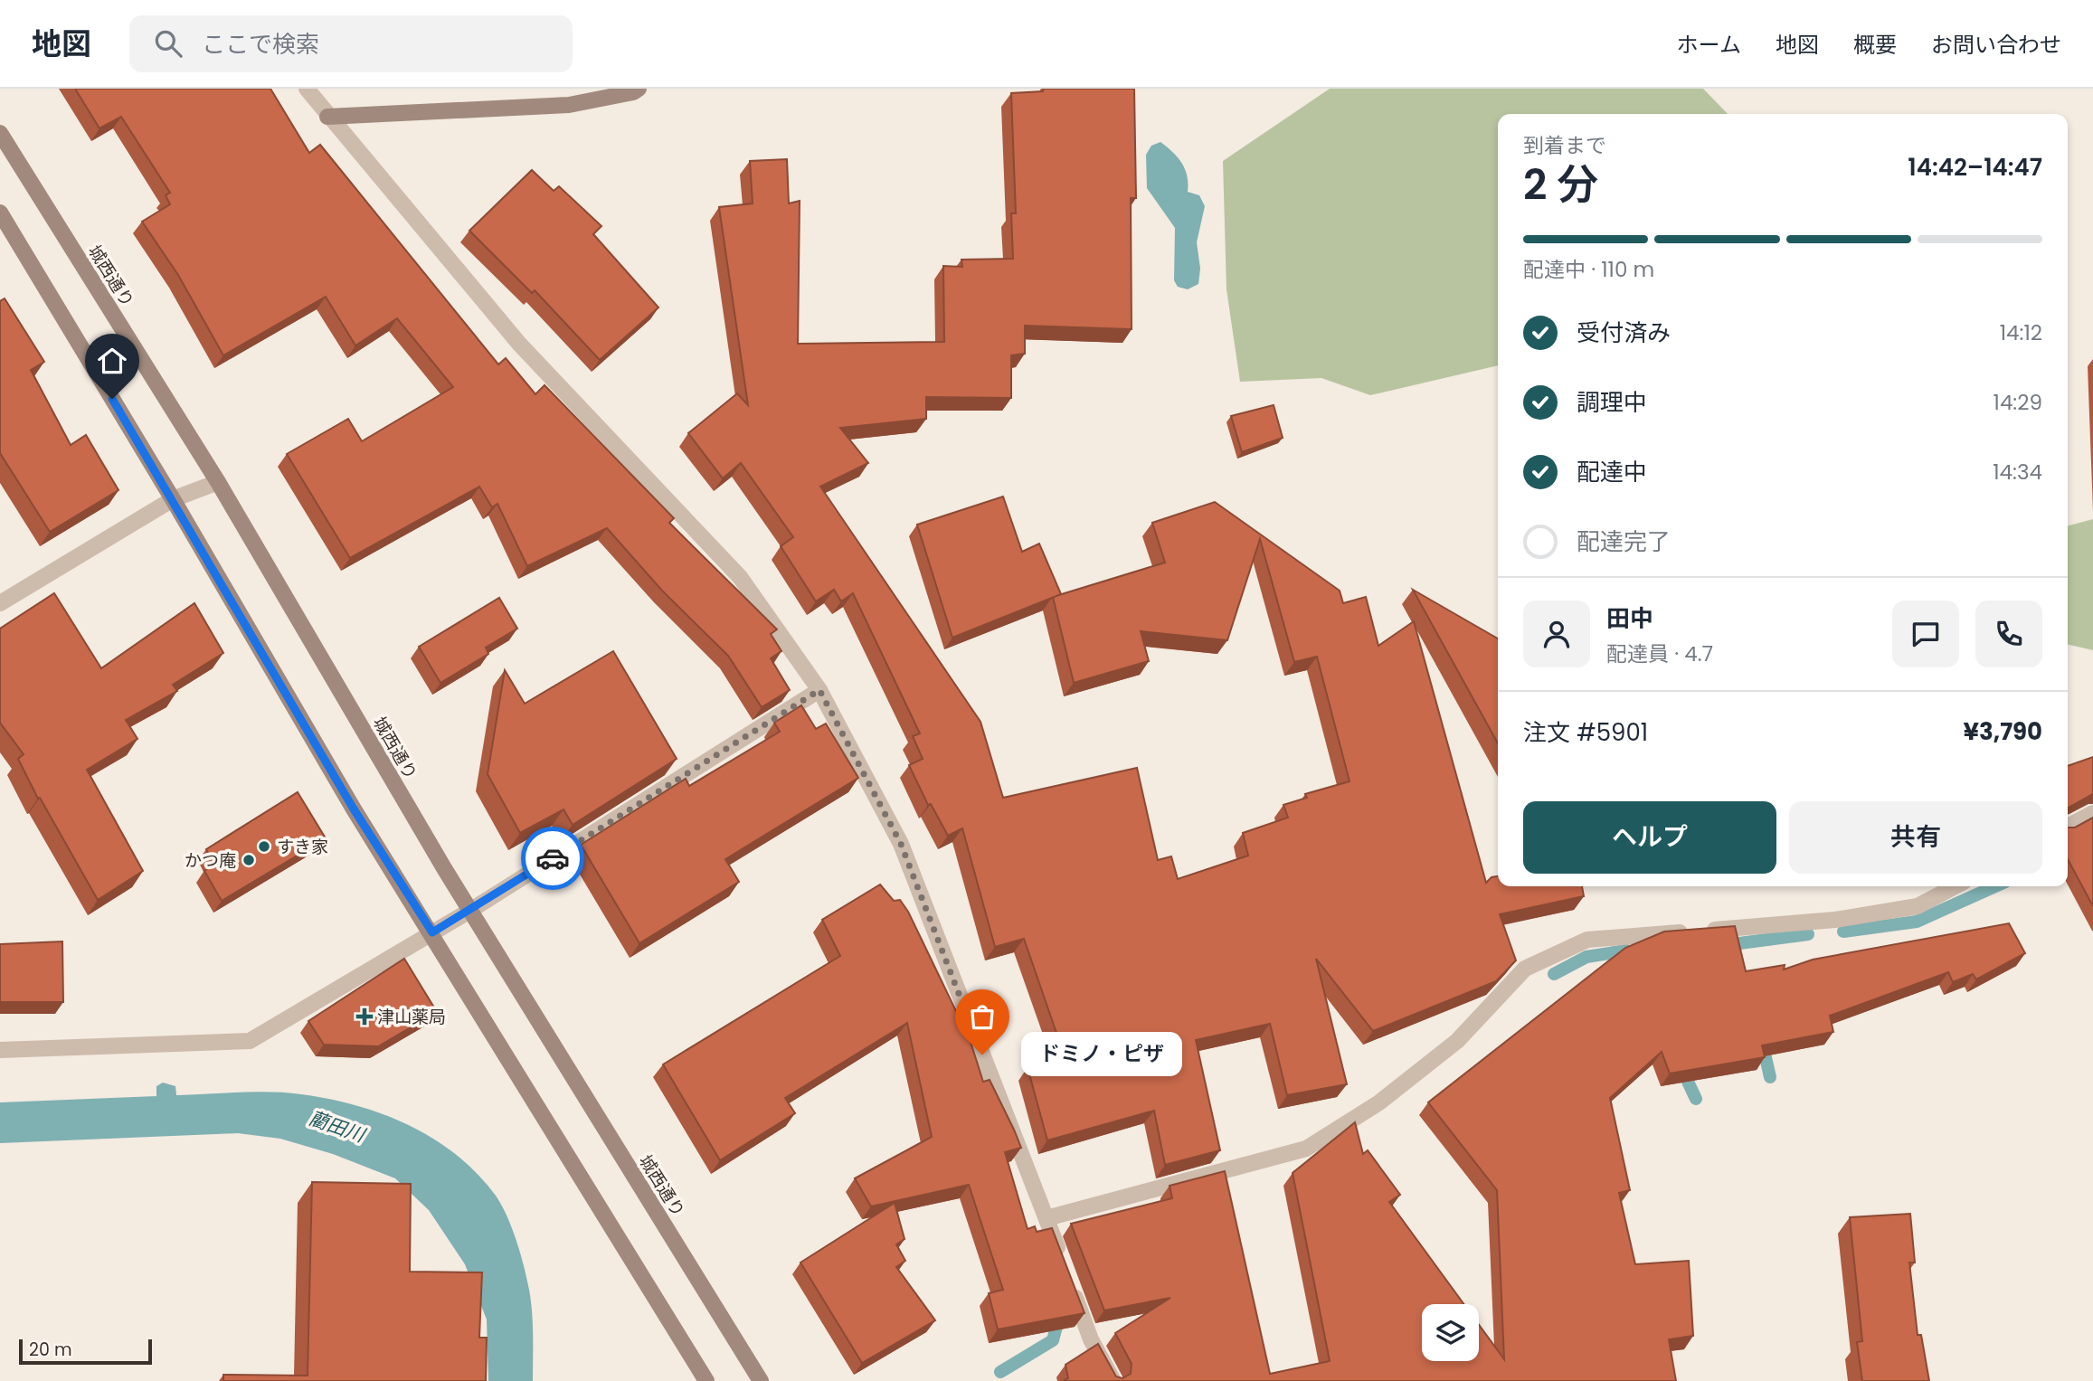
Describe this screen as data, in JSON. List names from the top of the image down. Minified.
{"streets":{"street":["城西通り"]},"water":["藺田川"],"places":{"other":["すき家","かつ庵","ドミノ・ピザ"],"health":["津山薬局"]},"scale_bar":"20 m","page":{"header":"地図","search":"ここで検索","nav":["ホーム","地図","概要","お問い合わせ"],"heading":["2 分","到着まで","14:42–14:47"],"panel":["田中","配達員 · 4.7","注文 #5901","¥3,790"],"bar":"配達中 · 110 m","list":[["受付済み","14:12"],["調理中","14:29"],["配達中","14:34"],"配達完了"],"buttons":["ヘルプ","共有"],"bubble":"ドミノ・ピザ","scale":"20 m"}}
